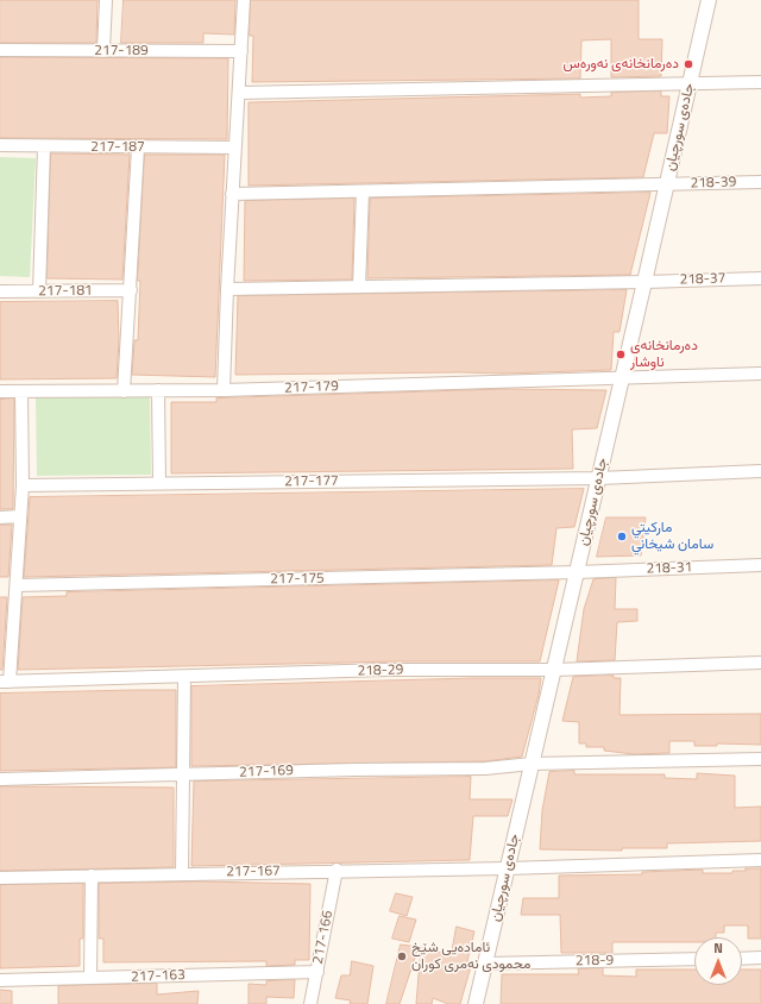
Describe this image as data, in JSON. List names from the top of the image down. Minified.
{"streets":{"street":["217-189","جادەی سورچیان","217-187","218-39","218-37","217-181","217-179","217-177","218-31","217-175","218-29","217-169","217-167","217-166","218-9","217-163"]},"crossings":[["جادەی سورچیان","218-39"],["جادەی سورچیان","218-37"],["جادەی سورچیان","217-179"],["جادەی سورچیان","217-177"],["جادەی سورچیان","218-31"],["جادەی سورچیان","217-175"],["جادەی سورچیان","218-29"],["جادەی سورچیان","217-169"],["جادەی سورچیان","217-167"],["جادەی سورچیان","218-9"],["218-31","217-175"],["217-167","217-166"],["217-166","217-163"]],"places":["دەرمانخانەی نەورەس","دەرمانخانەی ناوشار","ماركيتي سامان شيخاني","ئامادەیی شێخ محمودی نەمری کوران"],"north":"top"}
